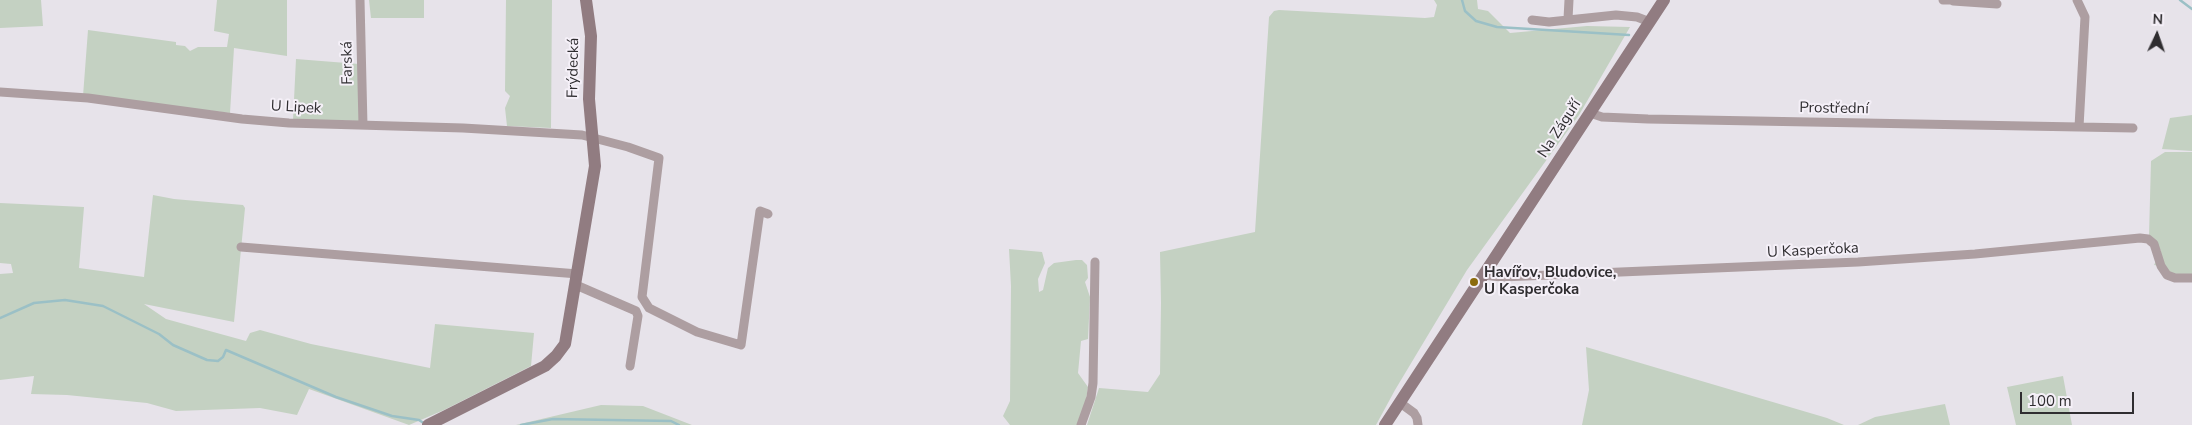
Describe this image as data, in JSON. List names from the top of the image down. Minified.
{"streets":{"street":["Farská","Frýdecká","U Lipek","Prostřední","Na Záguří","U Kasperčoka"]},"crossings":[["Farská","U Lipek"],["Frýdecká","U Lipek"],["Prostřední","Na Záguří"],["Na Záguří","U Kasperčoka"]],"places":["Havířov, Bludovice, U Kasperčoka"],"scale_bar":"100 m","north":"top"}
